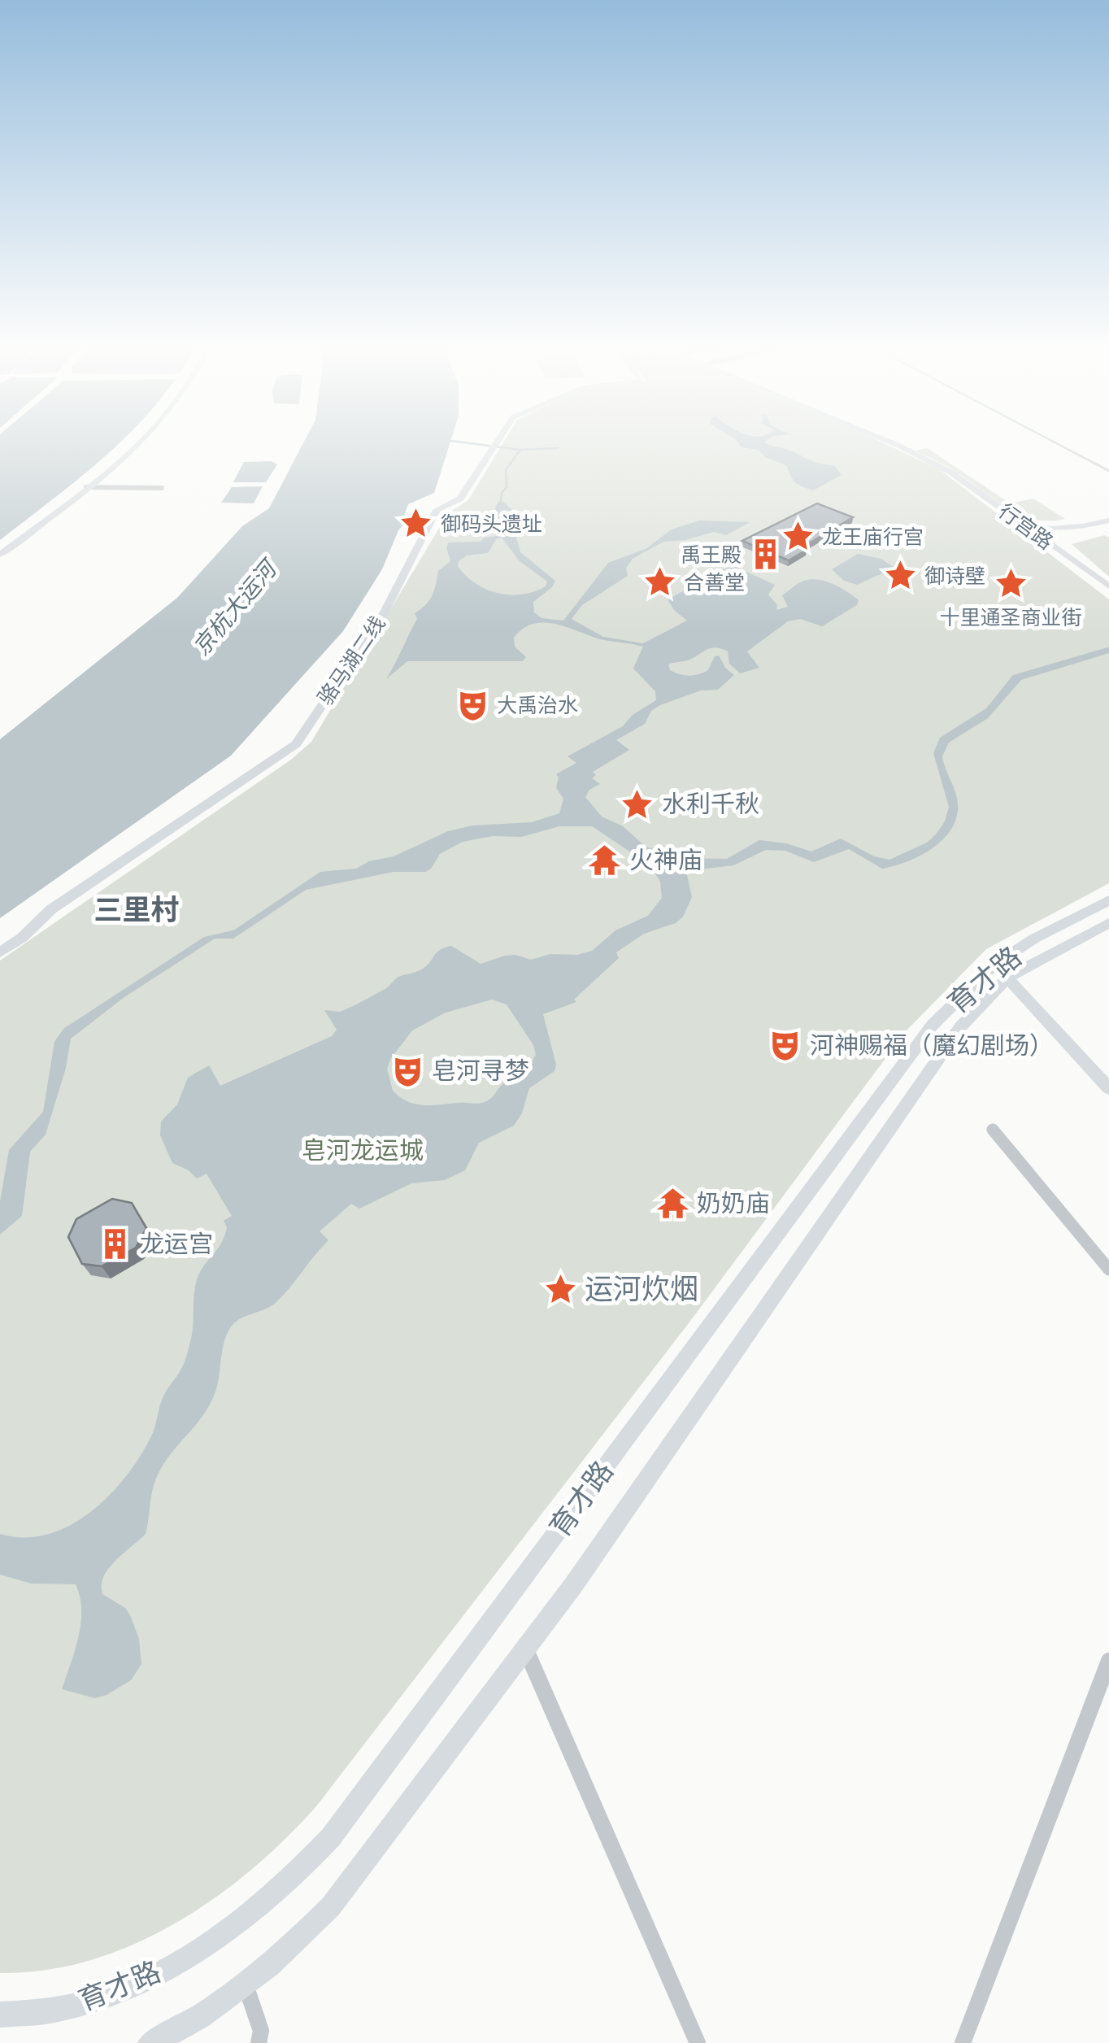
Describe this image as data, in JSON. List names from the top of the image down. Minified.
{"streets":{"street":["行宫路","骆马湖二线","育才路"]},"districts":["三里村"],"water":["京杭大运河"],"parks":["皂河龙运城"],"places":{"place":["御码头遗址","龙王庙行宫","御诗壁","合善堂","十里通圣商业街","水利千秋","运河炊烟"],"building":["禹王殿","龙运宫"],"theatre":["大禹治水","河神赐福（魔幻剧场）","皂河寻梦"],"temple":["火神庙","奶奶庙"]}}
